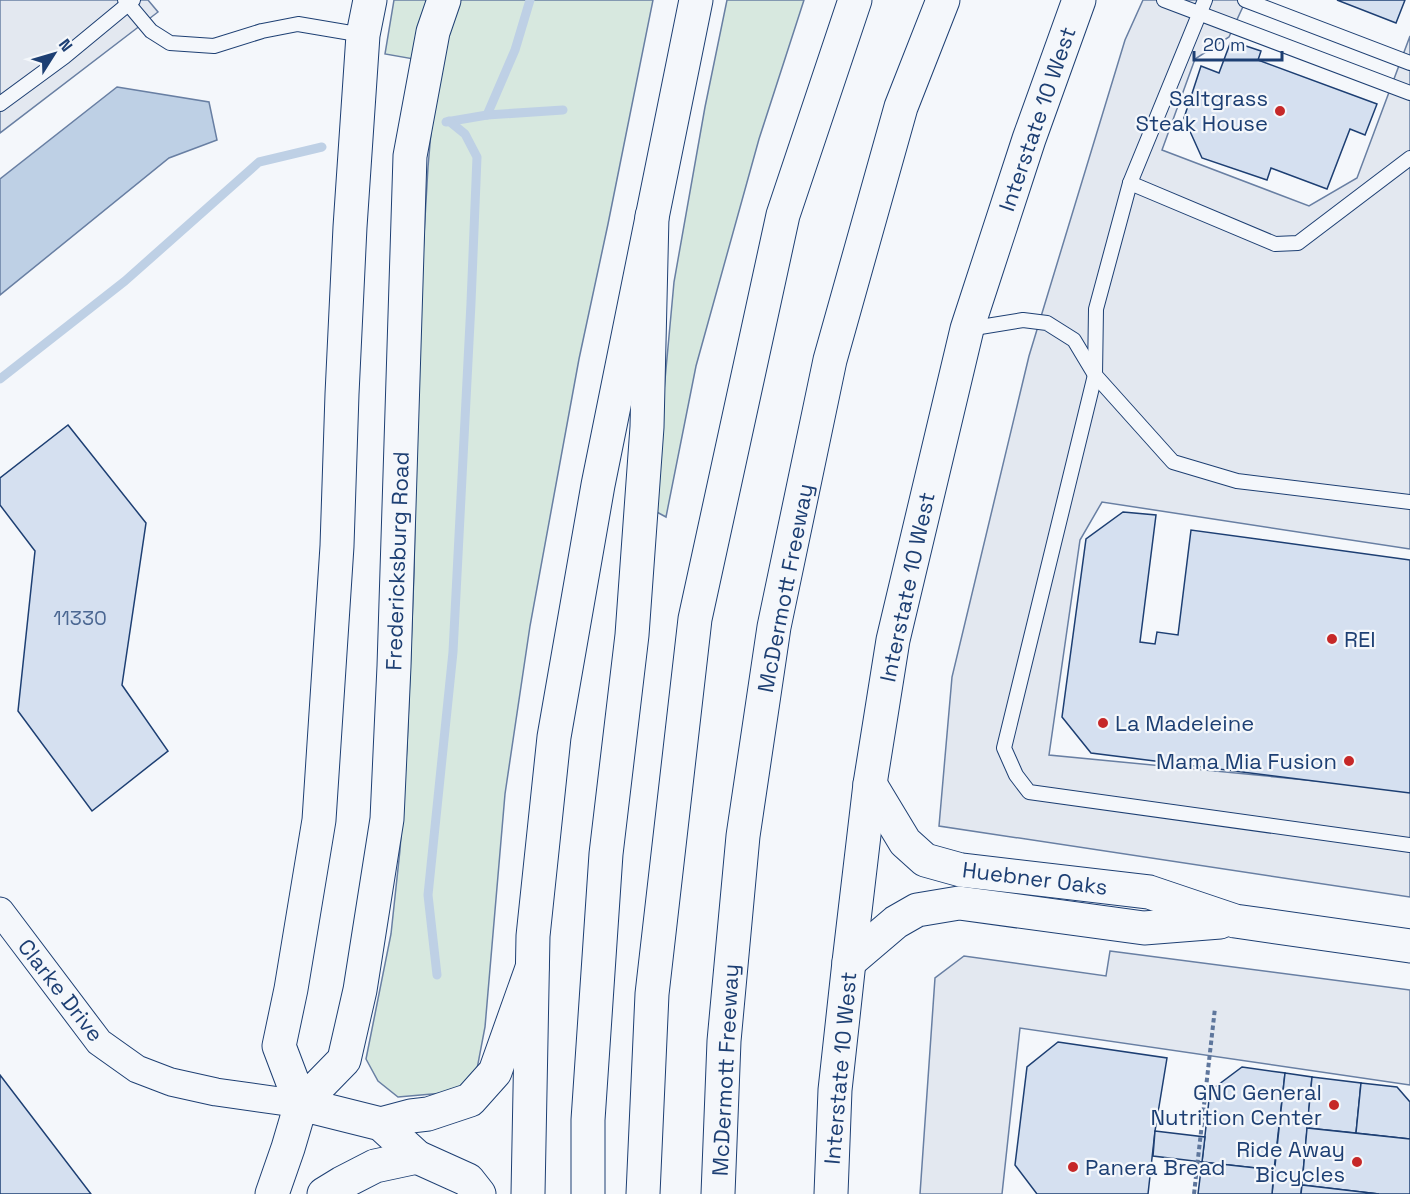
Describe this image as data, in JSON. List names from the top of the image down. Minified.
{"streets":{"main road":["Interstate 10 West","Fredericksburg Road","McDermott Freeway","Huebner Oaks"],"street":["Clarke Drive"]},"crossings":[["Interstate 10 West","Huebner Oaks"],["Fredericksburg Road","Clarke Drive"]],"places":["Saltgrass Steak House","REI","La Madeleine","Mama Mia Fusion","GNC General Nutrition Center","Ride Away Bicycles","Panera Bread"],"house_numbers":["11330"],"scale_bar":"20 m","north":"top right"}
